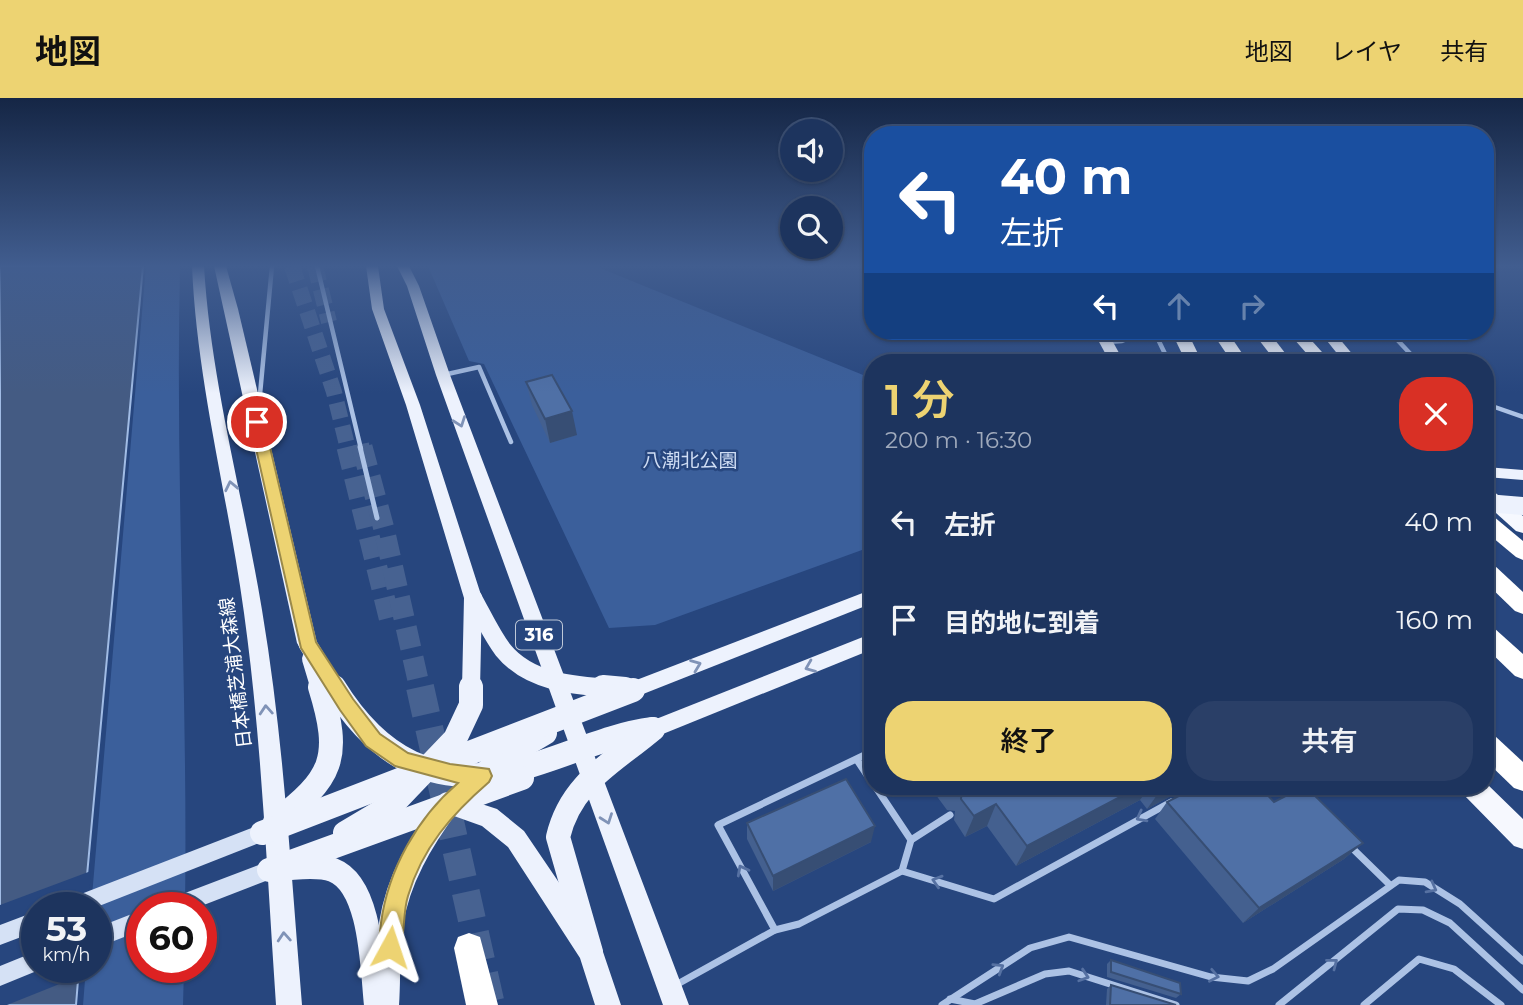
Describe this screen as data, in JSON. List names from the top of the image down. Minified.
{"streets":{"main road":["316","日本橋芝浦大森線"]},"parks":["八潮北公園"],"page":{"header":"地図","nav":["地図","レイヤ","共有"],"turn":["40 m","左折"],"heading":["1 分","200 m · 16:30"],"list":[{"name":"左折","value":"40 m"},{"name":"目的地に到着","value":"160 m"}],"buttons":["終了","共有"],"speed":"53 km/h","limit":"60"}}
